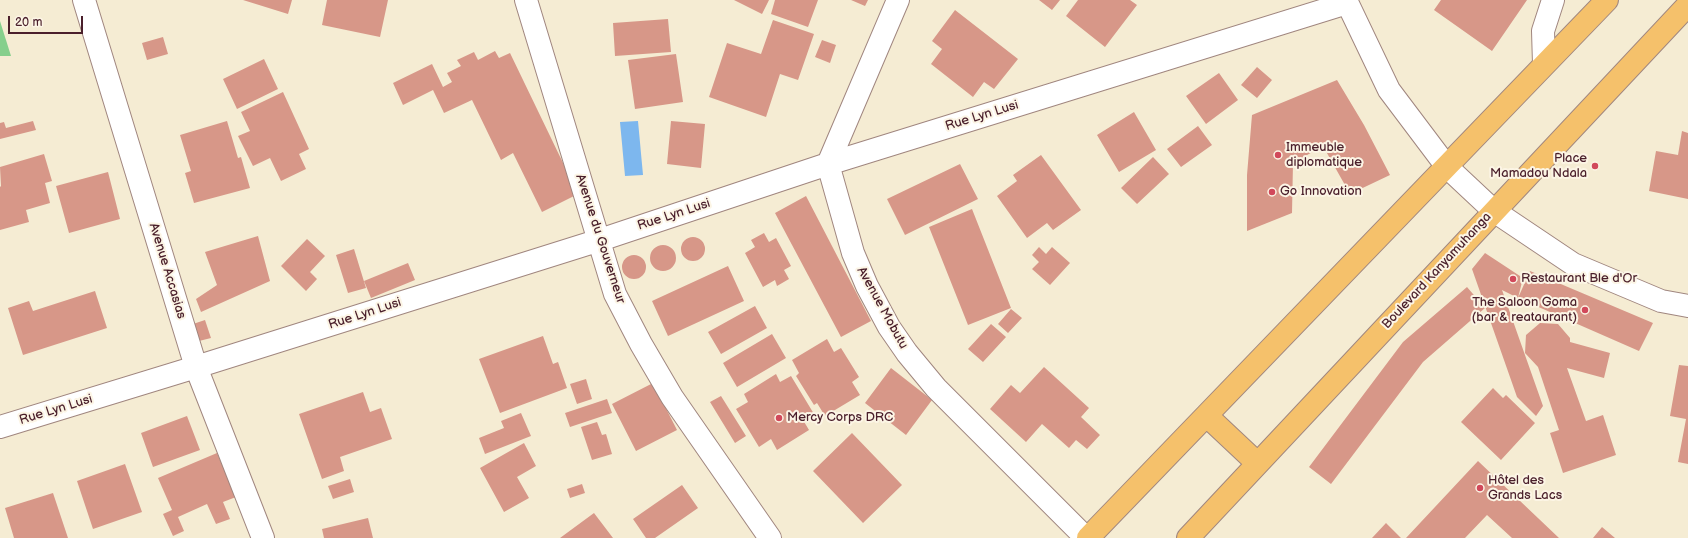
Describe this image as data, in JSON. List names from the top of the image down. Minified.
{"streets":{"main road":["Boulevard Kanyamuhanga"],"street":["Rue Lyn Lusi","Avenue du Gouverneur","Avenue Accasias","Avenue Mobutu"]},"crossings":[["Rue Lyn Lusi","Avenue du Gouverneur"],["Rue Lyn Lusi","Avenue Accasias"],["Rue Lyn Lusi","Avenue Mobutu"]],"places":["Immeuble diplomatique","Place Mamadou Ndala","Go Innovation","Restaurant Ble d'Or","The Saloon Goma (bar & reataurant)","Mercy Corps DRC","Hôtel des Grands Lacs"],"scale_bar":"20 m"}
